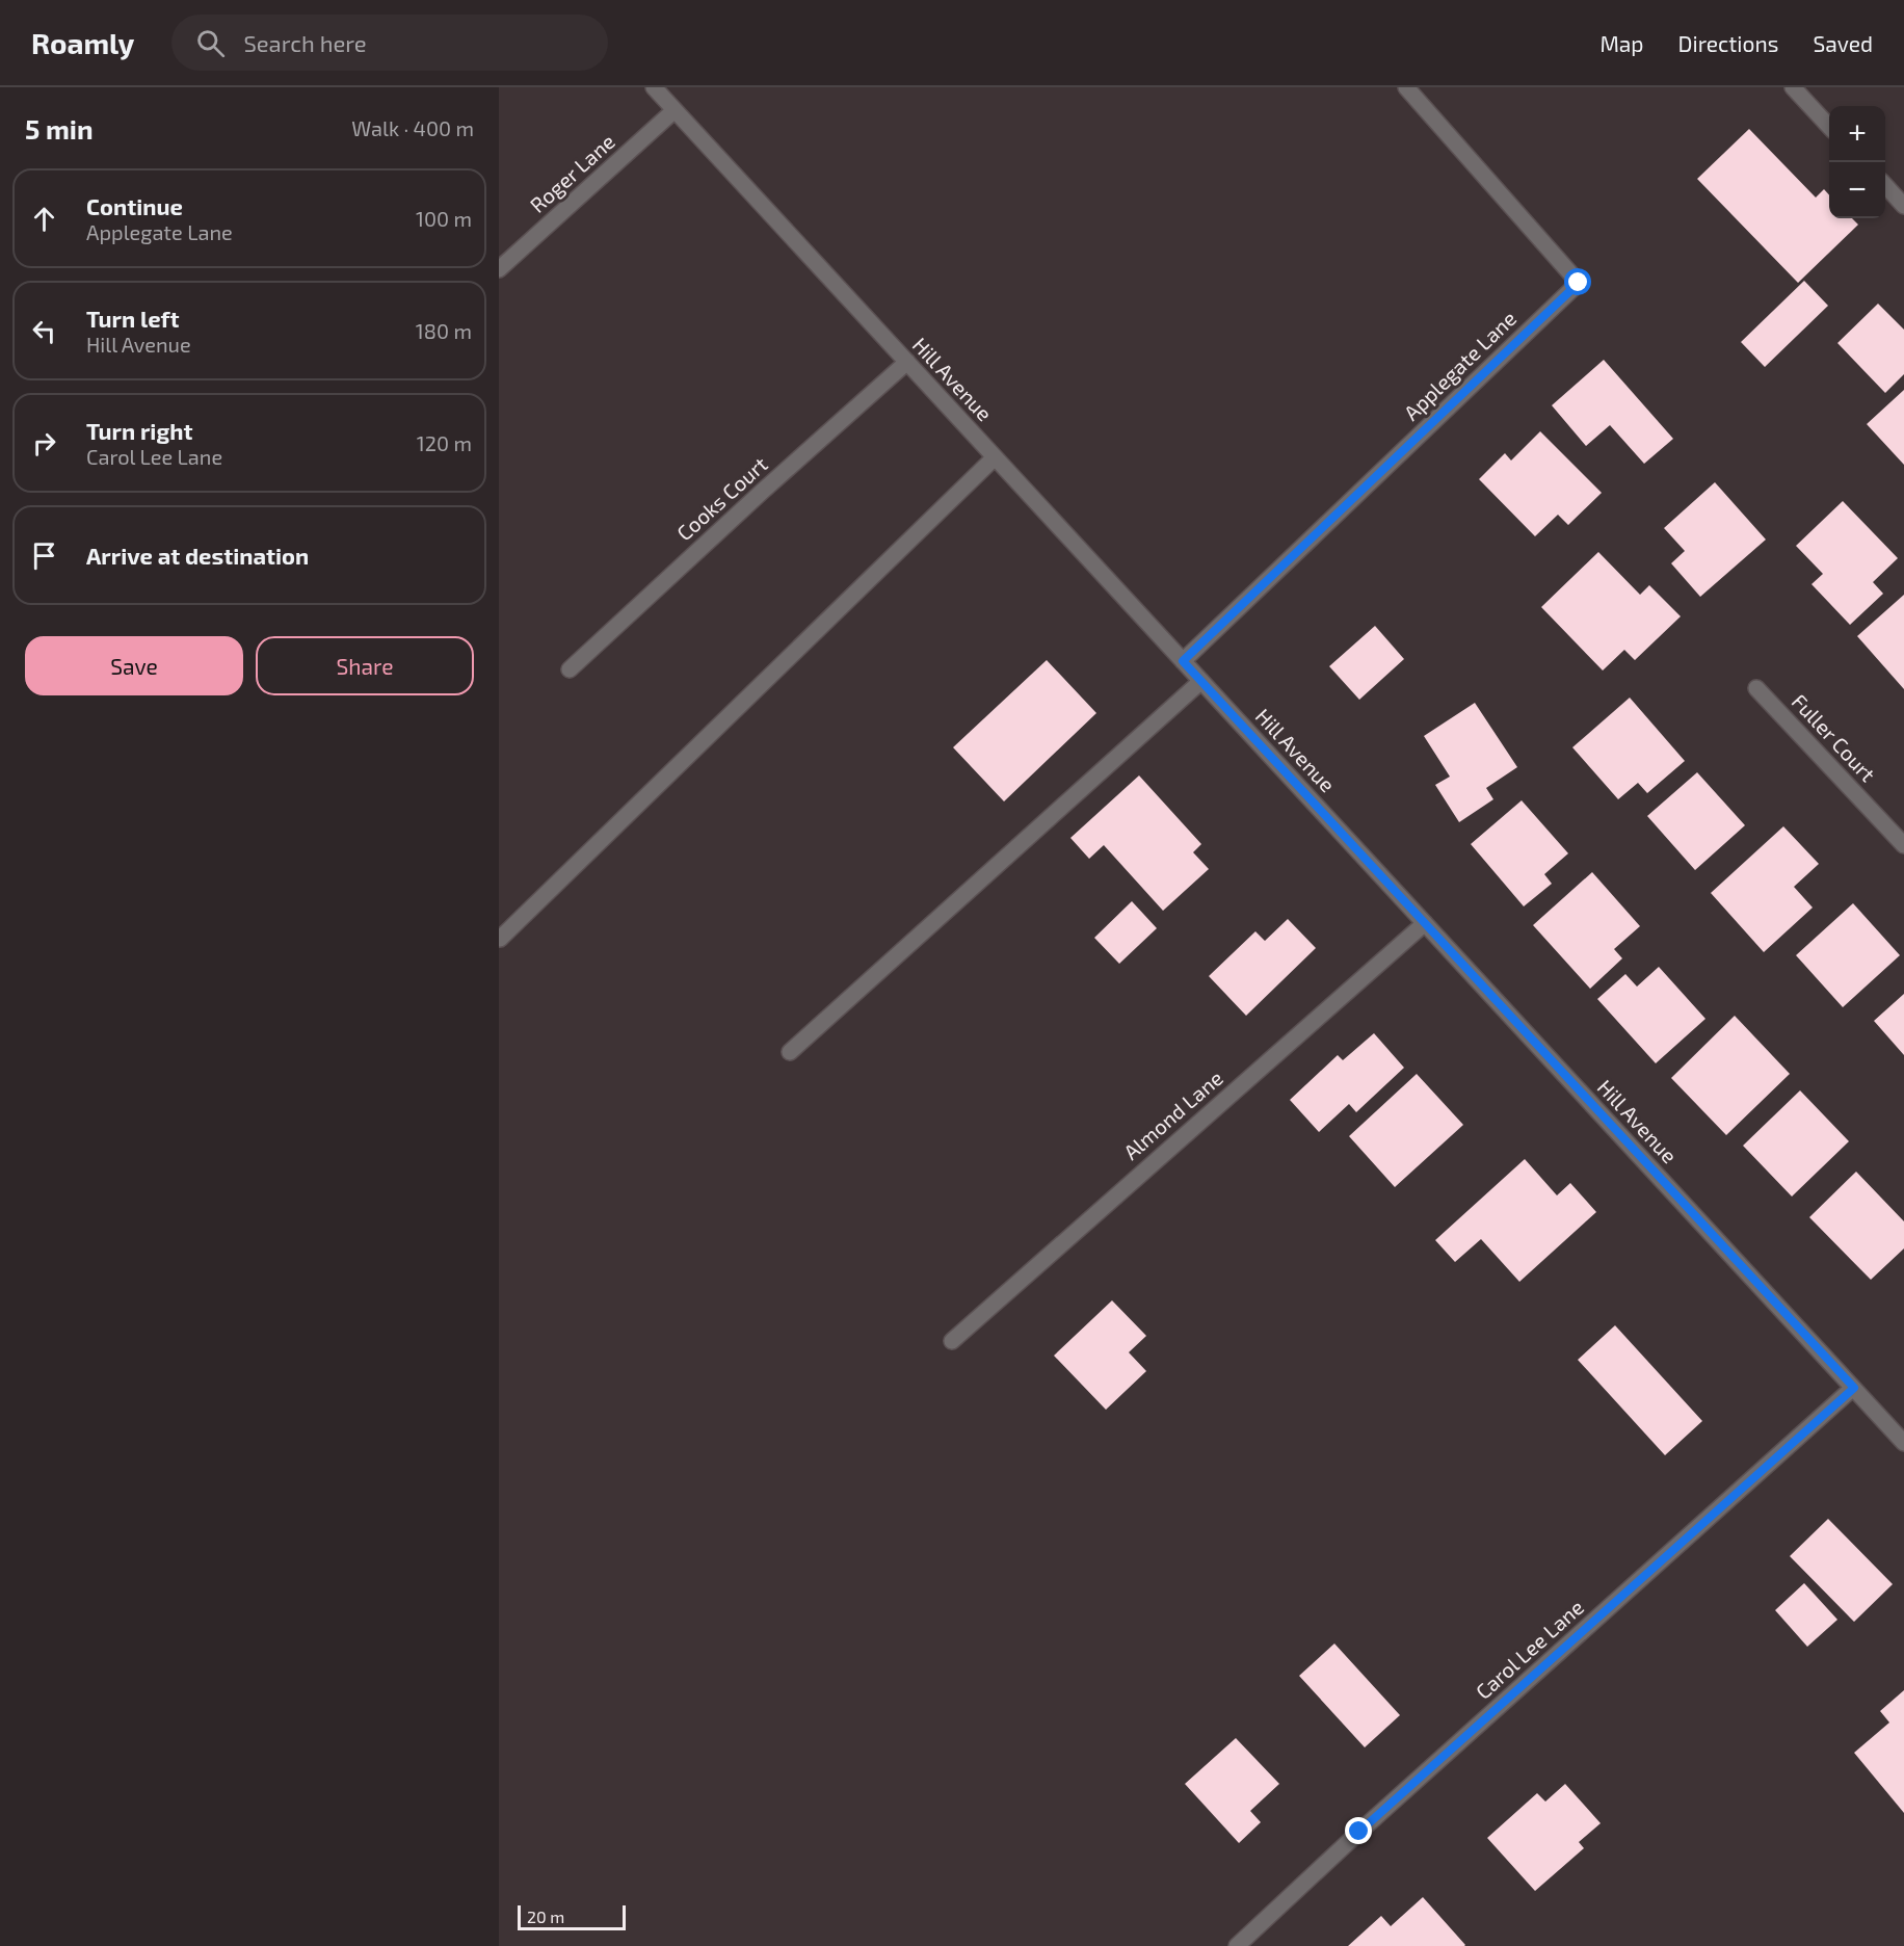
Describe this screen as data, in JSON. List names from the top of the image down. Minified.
{"streets":{"street":["Roger Lane","Applegate Lane","Hill Avenue","Cooks Court","Fuller Court","Almond Lane","Carol Lee Lane"]},"crossings":[["Roger Lane","Hill Avenue"],["Applegate Lane","Hill Avenue"],["Hill Avenue","Cooks Court"],["Hill Avenue","Almond Lane"],["Hill Avenue","Carol Lee Lane"]],"scale_bar":"20 m","page":{"header":"Roamly","search":"Search here","nav":["Map","Directions","Saved"],"heading":["5 min","Walk · 400 m"],"map_buttons":["+","−"],"list":[["Continue","Applegate Lane","100 m"],["Turn left","Hill Avenue","180 m"],["Turn right","Carol Lee Lane","120 m"],"Arrive at destination"],"buttons":["Save","Share"],"scale":"20 m"}}
